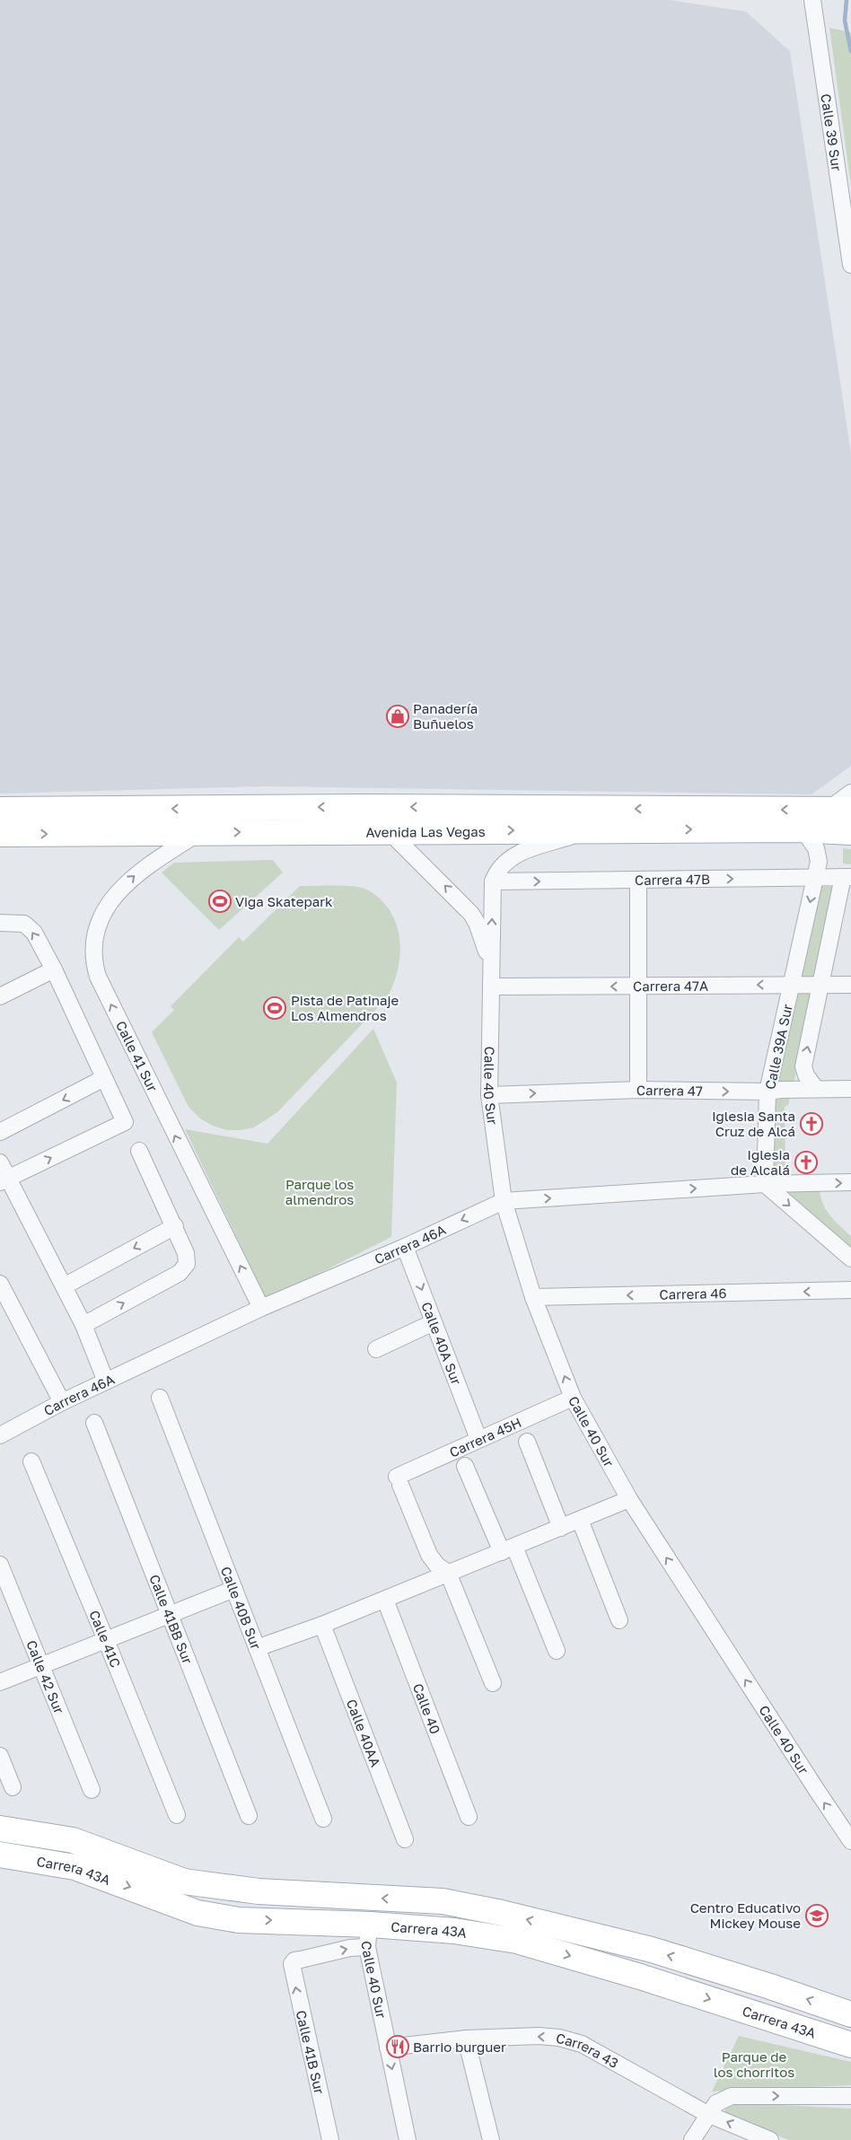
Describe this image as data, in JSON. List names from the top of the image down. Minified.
{"streets":{"main road":["Avenida Las Vegas","Carrera 43A"],"street":["Calle 39 Sur","Carrera 47B","Carrera 47A","Calle 39A Sur","Calle 41 Sur","Calle 40 Sur","Carrera 47","Carrera 46A","Carrera 46","Calle 40A Sur","Carrera 45H","Calle 40B Sur","Calle 41BB Sur","Calle 41C","Calle 42 Sur","Calle 40","Calle 40AA","Calle 41B Sur","Carrera 43"]},"crossings":[["Avenida Las Vegas","Calle 39A Sur"],["Avenida Las Vegas","Calle 41 Sur"],["Avenida Las Vegas","Calle 40 Sur"],["Carrera 47B","Calle 39A Sur"],["Carrera 47B","Calle 40 Sur"],["Carrera 47A","Calle 39A Sur"],["Carrera 47A","Calle 40 Sur"],["Calle 39A Sur","Carrera 47"],["Calle 39A Sur","Carrera 46A"],["Calle 41 Sur","Carrera 46A"],["Calle 40 Sur","Carrera 47"],["Calle 40 Sur","Carrera 46A"],["Calle 40 Sur","Carrera 46"],["Calle 40 Sur","Carrera 45H"],["Calle 40 Sur","Carrera 43A"],["Calle 40 Sur","Carrera 43"],["Carrera 46A","Calle 40A Sur"],["Calle 40A Sur","Carrera 45H"],["Carrera 43A","Calle 41B Sur"]],"one_way":["Carrera 47B","Carrera 47A","Carrera 47","Carrera 46","Calle 40A Sur","Calle 41B Sur","Carrera 43"],"parks":["Parque los almendros","Parque de los chorritos"],"places":{"shop":["Panadería Buñuelos"],"sports":["Viga Skatepark","Pista de Patinaje Los Almendros"],"church":["Iglesia Santa Cruz de Alcá","Iglesia de Alcalá"],"school or university":["Centro Educativo Mickey Mouse"],"restaurant":["Barrio burguer"]}}
